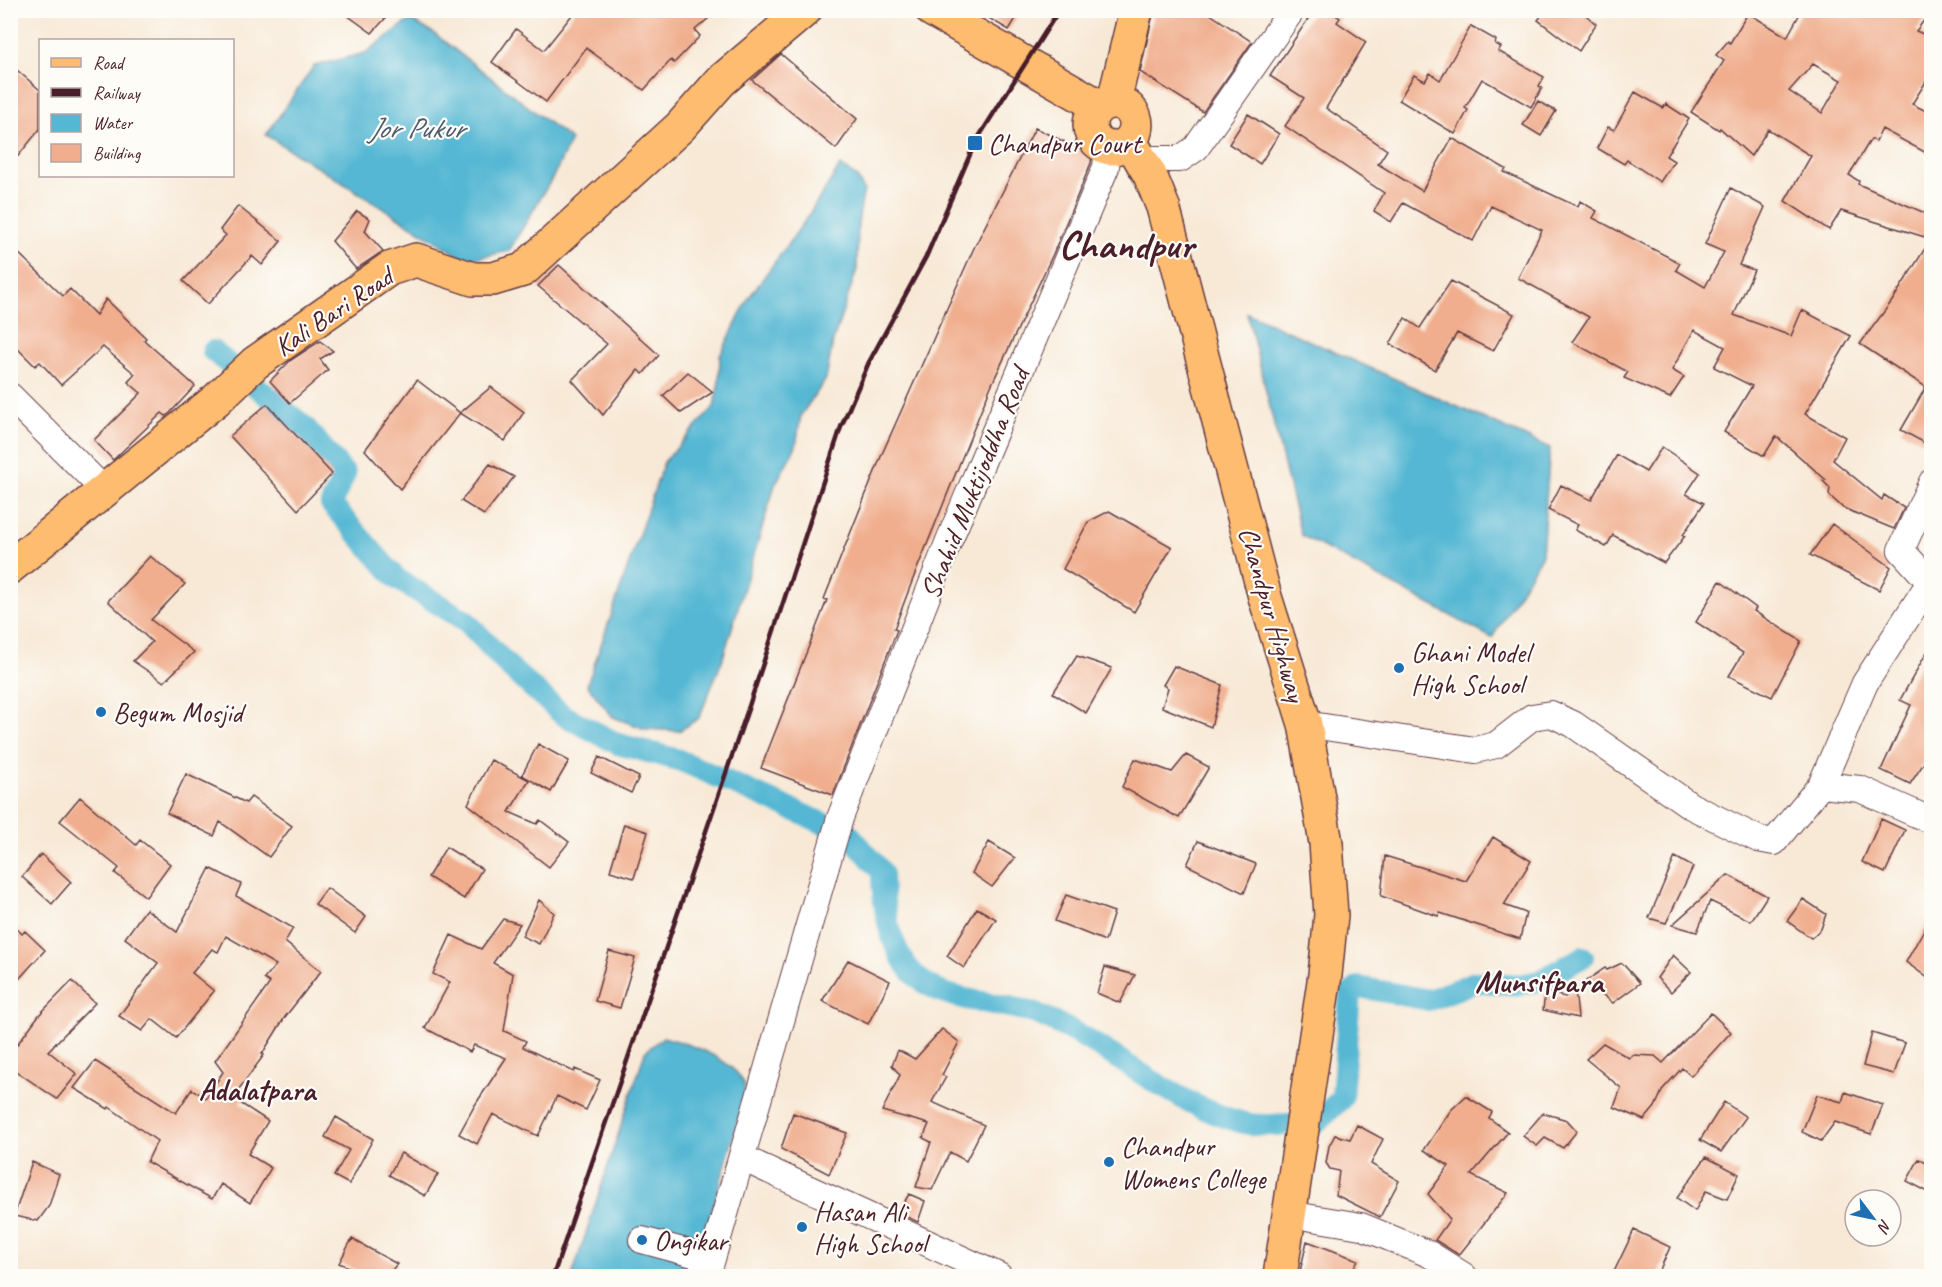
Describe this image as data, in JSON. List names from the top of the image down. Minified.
{"streets":{"main road":["Kali Bari Road","Chandpur Highway"],"street":["Shahid Muktijoddha Road"]},"crossings":[["Shahid Muktijoddha Road","Chandpur Highway"]],"districts":["Chandpur","Munsifpara","Adalatpara"],"water":["Jor Pukur"],"places":{"transit":["Chandpur Court"],"other":["Ghani Model High School","Begum Mosjid","Chandpur Womens College","Hasan Ali High School","Ongikar"]},"legend":["Road","Railway","Water","Building"],"north":"bottom right"}
